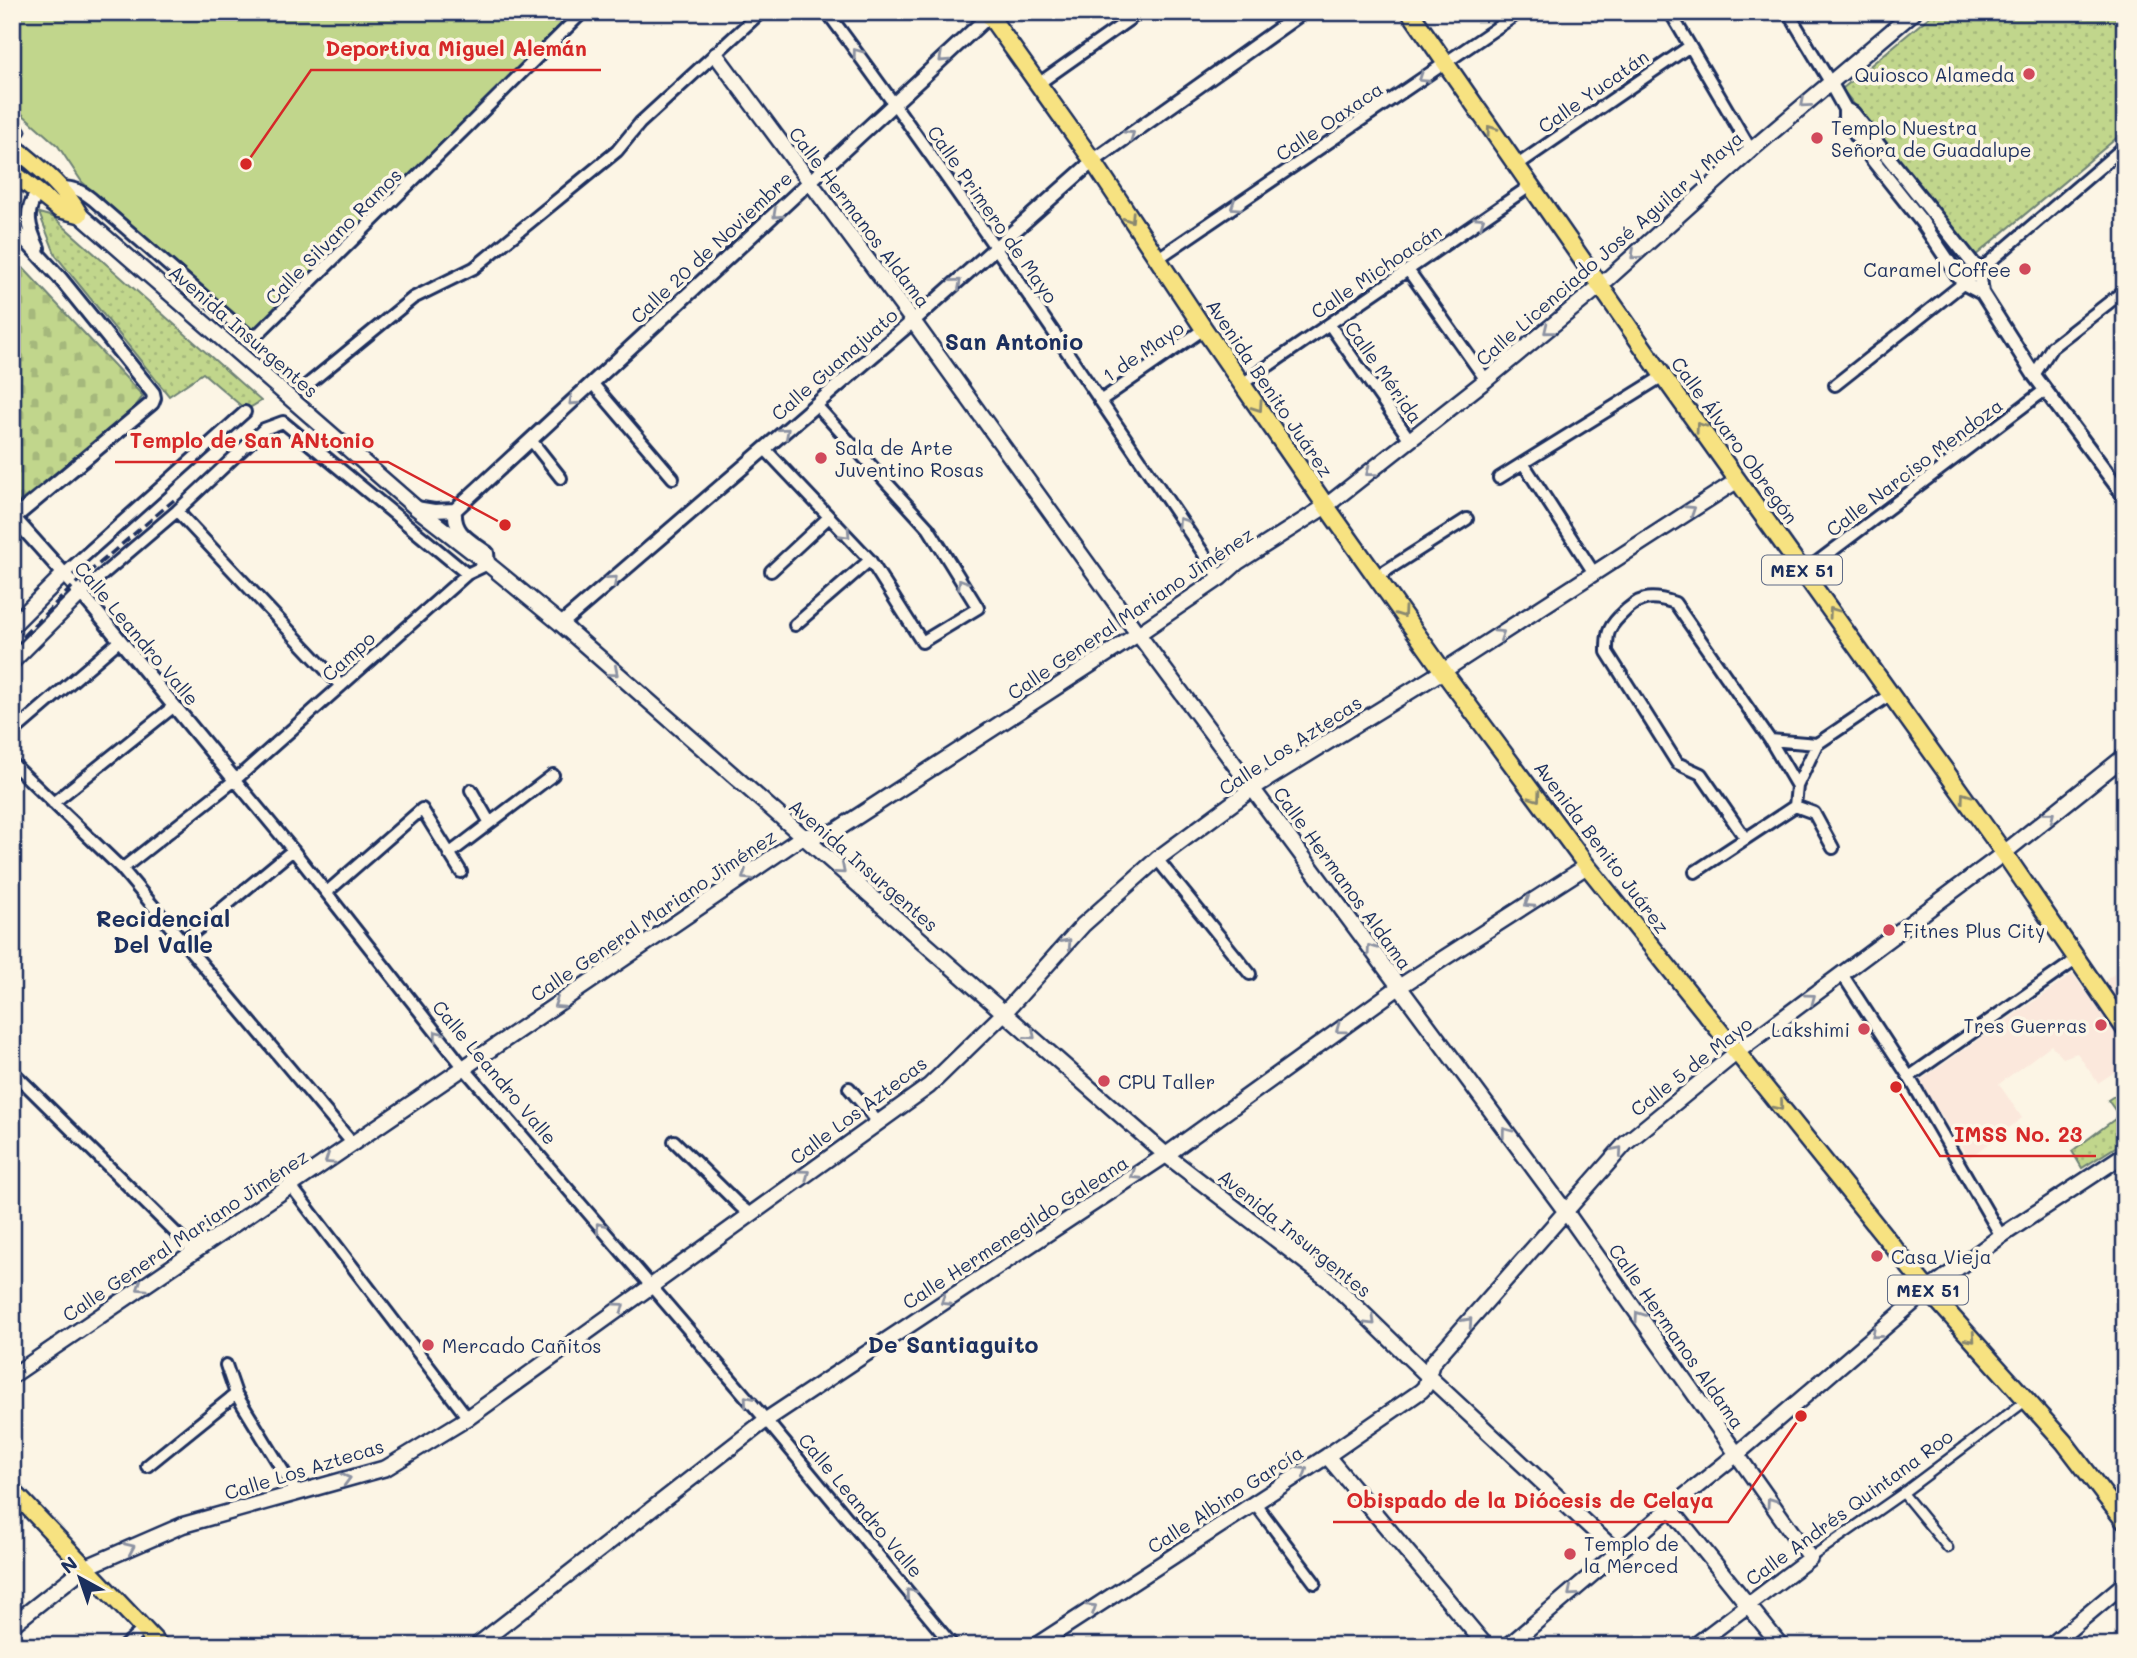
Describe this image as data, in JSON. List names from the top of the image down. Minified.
{"streets":{"main road":["Calle Hermanos Aldama","Calle Licenciado José Aguilar y Maya","Avenida Insurgentes","Avenida Benito Juárez","Calle Álvaro Obregón","MEX 51","Calle General Mariano Jiménez","Calle Los Aztecas","Calle 5 de Mayo","Calle Hermenegildo Galeana","Calle Albino García","Calle Andrés Quintana Roo"],"street":["Calle Yucatán","Calle Oaxaca","Calle Primero de Mayo","Calle Silvano Ramos","Calle 20 de Noviembre","Calle Michoacán","1 de Mayo","Calle Guanajuato","Calle Mérida","Calle Narciso Mendoza","Calle Leandro Valle","Campo"]},"crossings":[["Calle Yucatán","Calle Álvaro Obregón"],["Calle Oaxaca","Avenida Benito Juárez"],["Calle Oaxaca","Calle Álvaro Obregón"],["Calle Primero de Mayo","Calle 20 de Noviembre"],["Calle Primero de Mayo","1 de Mayo"],["Calle Primero de Mayo","Calle Guanajuato"],["Calle Primero de Mayo","Calle General Mariano Jiménez"],["Calle Hermanos Aldama","Calle 20 de Noviembre"],["Calle Hermanos Aldama","Calle Guanajuato"],["Calle Hermanos Aldama","Calle General Mariano Jiménez"],["Calle Hermanos Aldama","Calle Los Aztecas"],["Calle Hermanos Aldama","Calle 5 de Mayo"],["Calle Hermanos Aldama","Calle Hermenegildo Galeana"],["Calle Hermanos Aldama","Calle Andrés Quintana Roo"],["Calle 20 de Noviembre","Avenida Benito Juárez"],["Calle Licenciado José Aguilar y Maya","Calle Mérida"],["Calle Licenciado José Aguilar y Maya","Avenida Benito Juárez"],["Calle Licenciado José Aguilar y Maya","Calle Álvaro Obregón"],["Calle Licenciado José Aguilar y Maya","Calle General Mariano Jiménez"],["Calle Michoacán","Calle Mérida"],["Calle Michoacán","Avenida Benito Juárez"],["Calle Michoacán","Calle Álvaro Obregón"],["Avenida Insurgentes","Calle Guanajuato"],["Avenida Insurgentes","Calle General Mariano Jiménez"],["Avenida Insurgentes","Campo"],["Avenida Insurgentes","Calle Los Aztecas"],["Avenida Insurgentes","Calle 5 de Mayo"],["Avenida Insurgentes","Calle Hermenegildo Galeana"],["Avenida Insurgentes","Calle Albino García"],["1 de Mayo","Avenida Benito Juárez"],["Calle Guanajuato","Avenida Benito Juárez"],["Avenida Benito Juárez","Calle General Mariano Jiménez"],["Avenida Benito Juárez","Calle Los Aztecas"],["Avenida Benito Juárez","Calle 5 de Mayo"],["Avenida Benito Juárez","Calle Hermenegildo Galeana"],["Avenida Benito Juárez","Calle Andrés Quintana Roo"],["Calle Álvaro Obregón","Calle Narciso Mendoza"],["Calle Álvaro Obregón","Calle Los Aztecas"],["Calle Álvaro Obregón","Calle 5 de Mayo"],["Calle General Mariano Jiménez","Calle Leandro Valle"],["Calle Leandro Valle","Campo"],["Calle Leandro Valle","Calle Los Aztecas"],["Calle Leandro Valle","Calle Hermenegildo Galeana"],["Calle 5 de Mayo","Calle Albino García"]],"one_way":["Calle Oaxaca","Calle Primero de Mayo","Calle Hermanos Aldama","Calle 20 de Noviembre","Calle Licenciado José Aguilar y Maya","Calle Michoacán","Avenida Insurgentes","Calle Guanajuato","Avenida Benito Juárez","Calle Álvaro Obregón","Calle General Mariano Jiménez","Calle Leandro Valle","Calle Los Aztecas","Calle 5 de Mayo","Calle Hermenegildo Galeana","Calle Albino García"],"districts":["San Antonio","Recidencial Del Valle","De Santiaguito"],"places":["Quiosco Alameda","Templo Nuestra Señora de Guadalupe","Deportiva Miguel Alemán","Caramel Coffee","Sala de Arte Juventino Rosas","Templo de San ANtonio","Fitnes Plus City","Tres Guerras","Lakshimi","CPU Taller","IMSS No. 23","Casa Vieja","Mercado Cañitos","Obispado de la Diócesis de Celaya","Templo de la Merced"],"north":"top left"}
